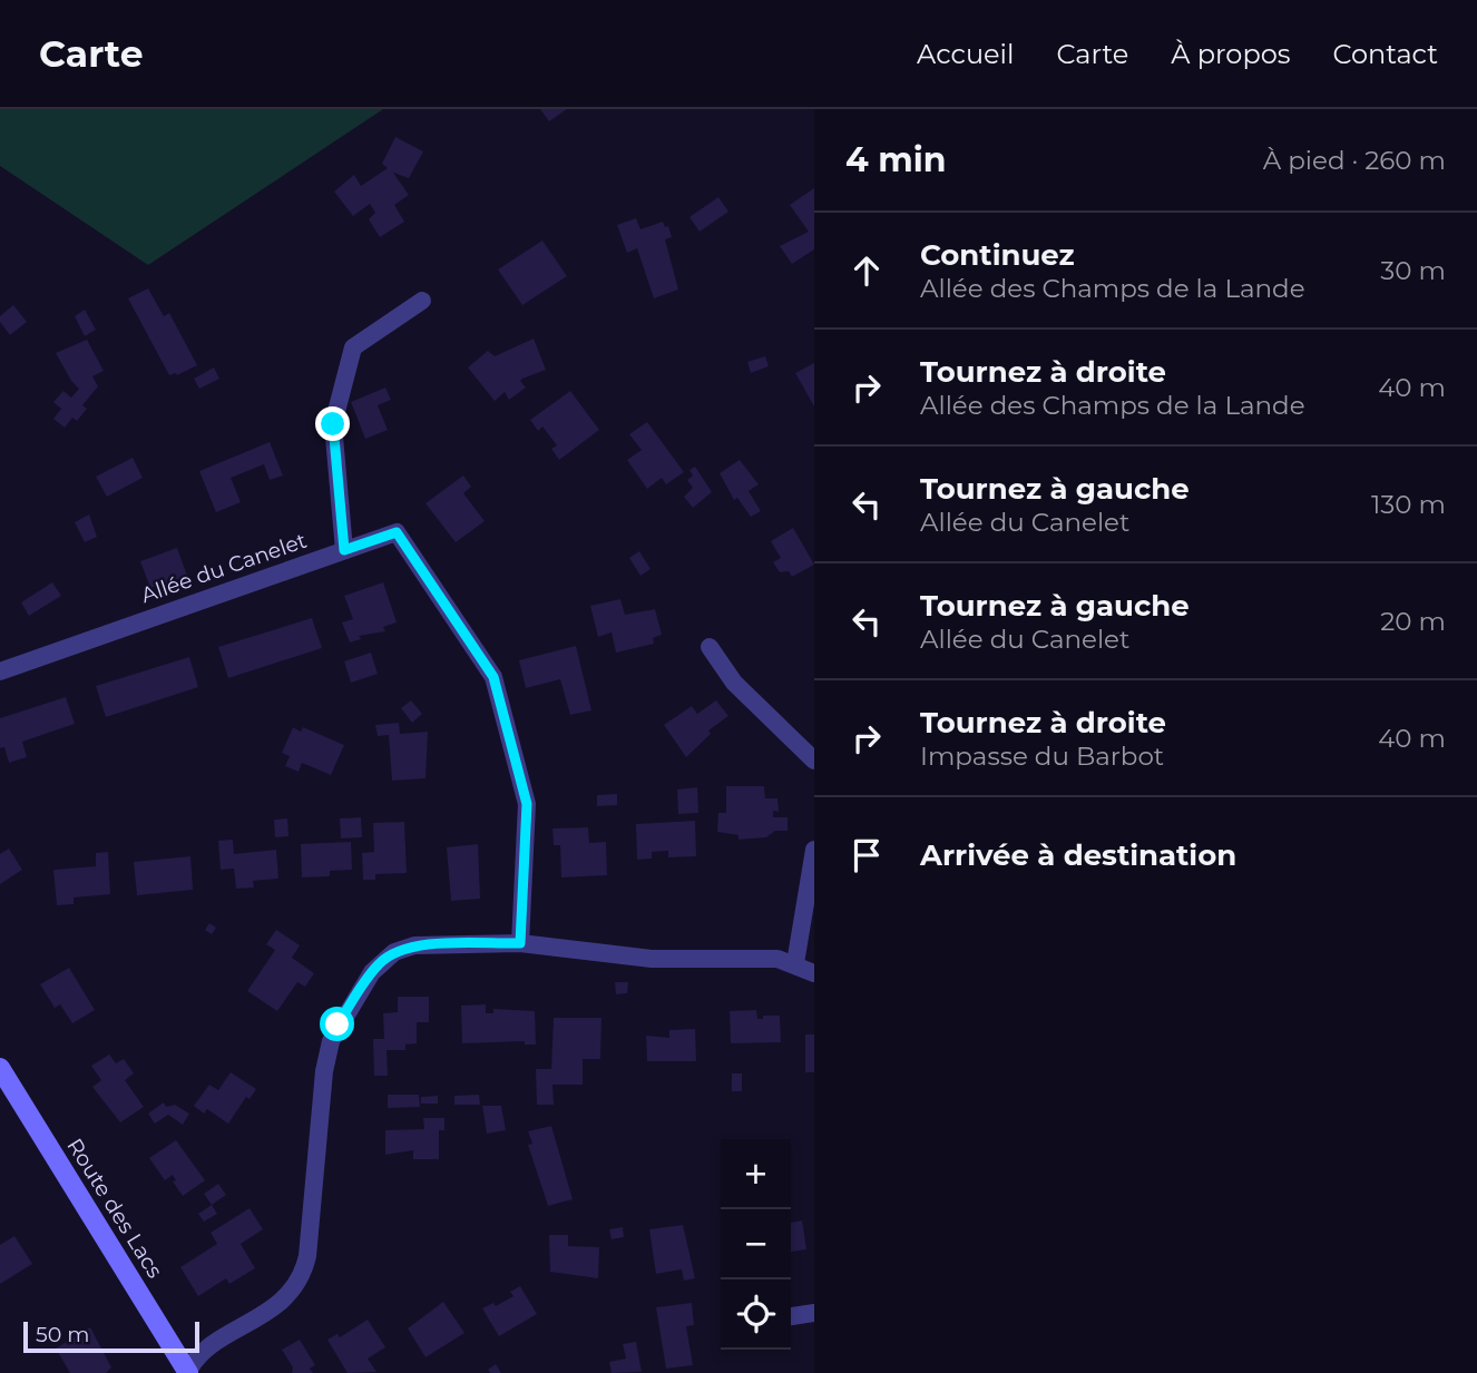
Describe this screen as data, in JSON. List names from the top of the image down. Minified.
{"streets":{"main road":["Route des Lacs"],"street":["Allée du Canelet"]},"scale_bar":"50 m","page":{"header":"Carte","nav":["Accueil","Carte","À propos","Contact"],"heading":["4 min","À pied · 260 m"],"list":[["Continuez","Allée des Champs de la Lande","30 m"],["Tournez à droite","Allée des Champs de la Lande","40 m"],["Tournez à gauche","Allée du Canelet","130 m"],["Tournez à gauche","Allée du Canelet","20 m"],["Tournez à droite","Impasse du Barbot","40 m"],"Arrivée à destination"],"map_buttons":["+","−"],"scale":"50 m"}}
